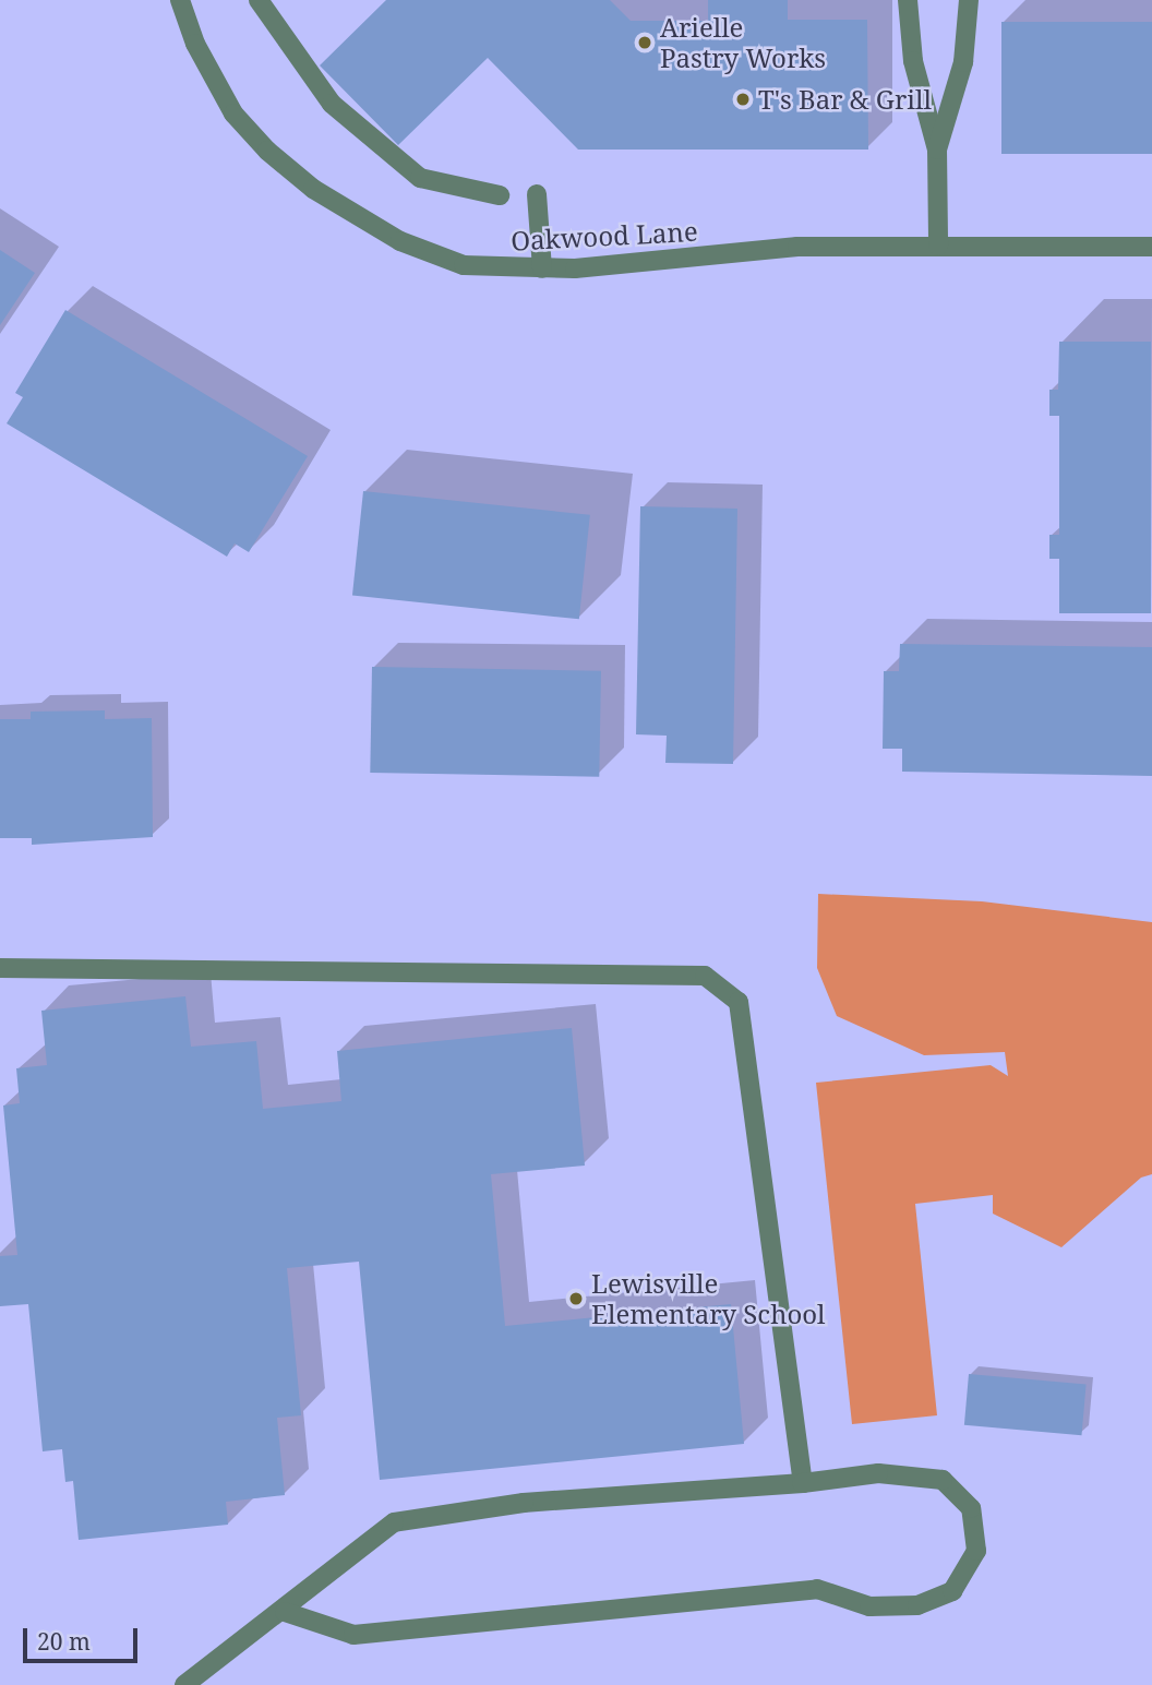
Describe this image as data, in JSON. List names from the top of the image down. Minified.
{"streets":{"street":["Oakwood Lane"]},"places":["Arielle Pastry Works","T's Bar & Grill","Lewisville Elementary School"],"scale_bar":"20 m"}
